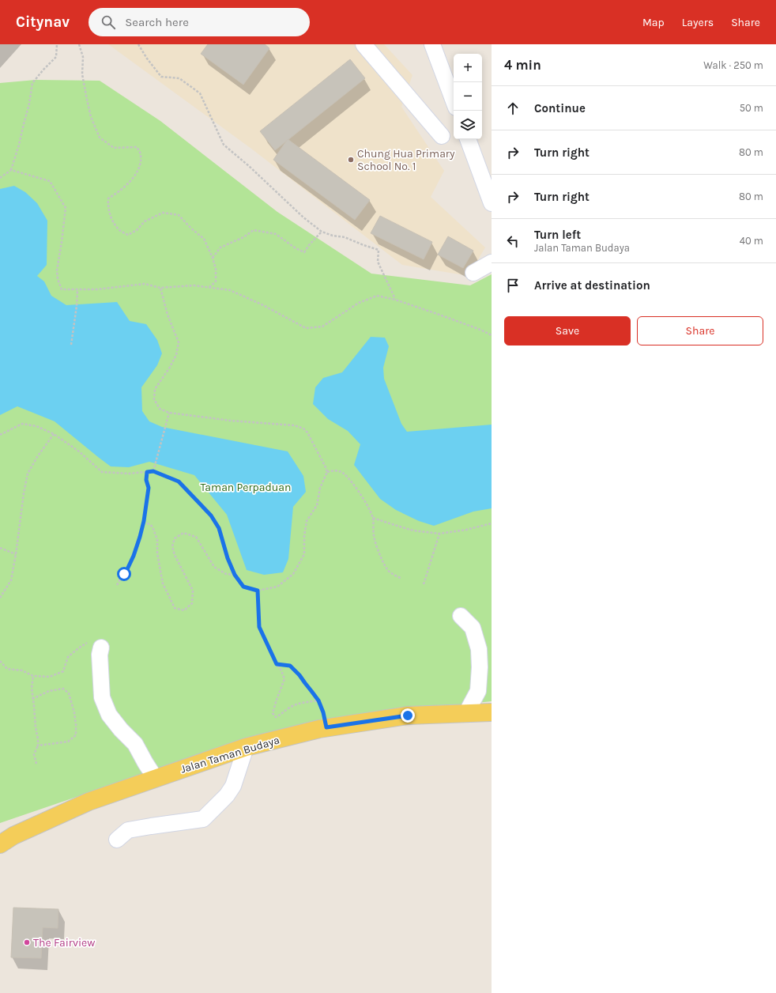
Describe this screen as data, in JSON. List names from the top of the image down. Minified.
{"streets":{"main road":["Jalan Taman Budaya"]},"parks":["Taman Perpaduan"],"places":["Chung Hua Primary School No. 1","The Fairview"],"page":{"header":"Citynav","search":"Search here","nav":["Map","Layers","Share"],"heading":["4 min","Walk · 250 m"],"map_buttons":["+","−"],"list":[["Continue","50 m"],["Turn right","80 m"],["Turn right","80 m"],["Turn left","Jalan Taman Budaya","40 m"],"Arrive at destination"],"buttons":["Save","Share"]}}
